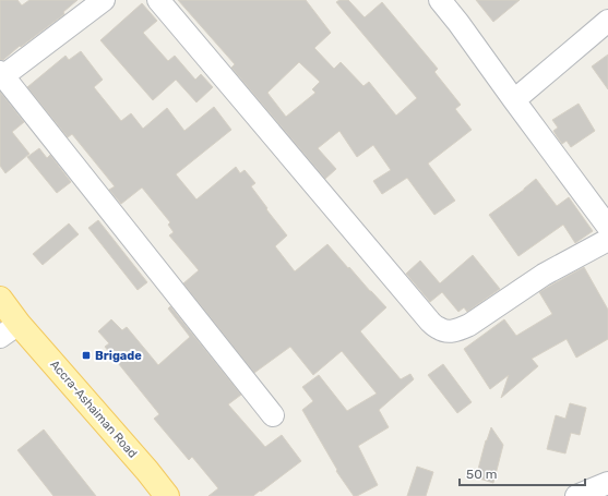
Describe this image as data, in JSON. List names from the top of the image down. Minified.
{"streets":{"main road":["Accra-Ashaiman Road"]},"places":{"transit":["Brigade"]},"scale_bar":"50 m"}
